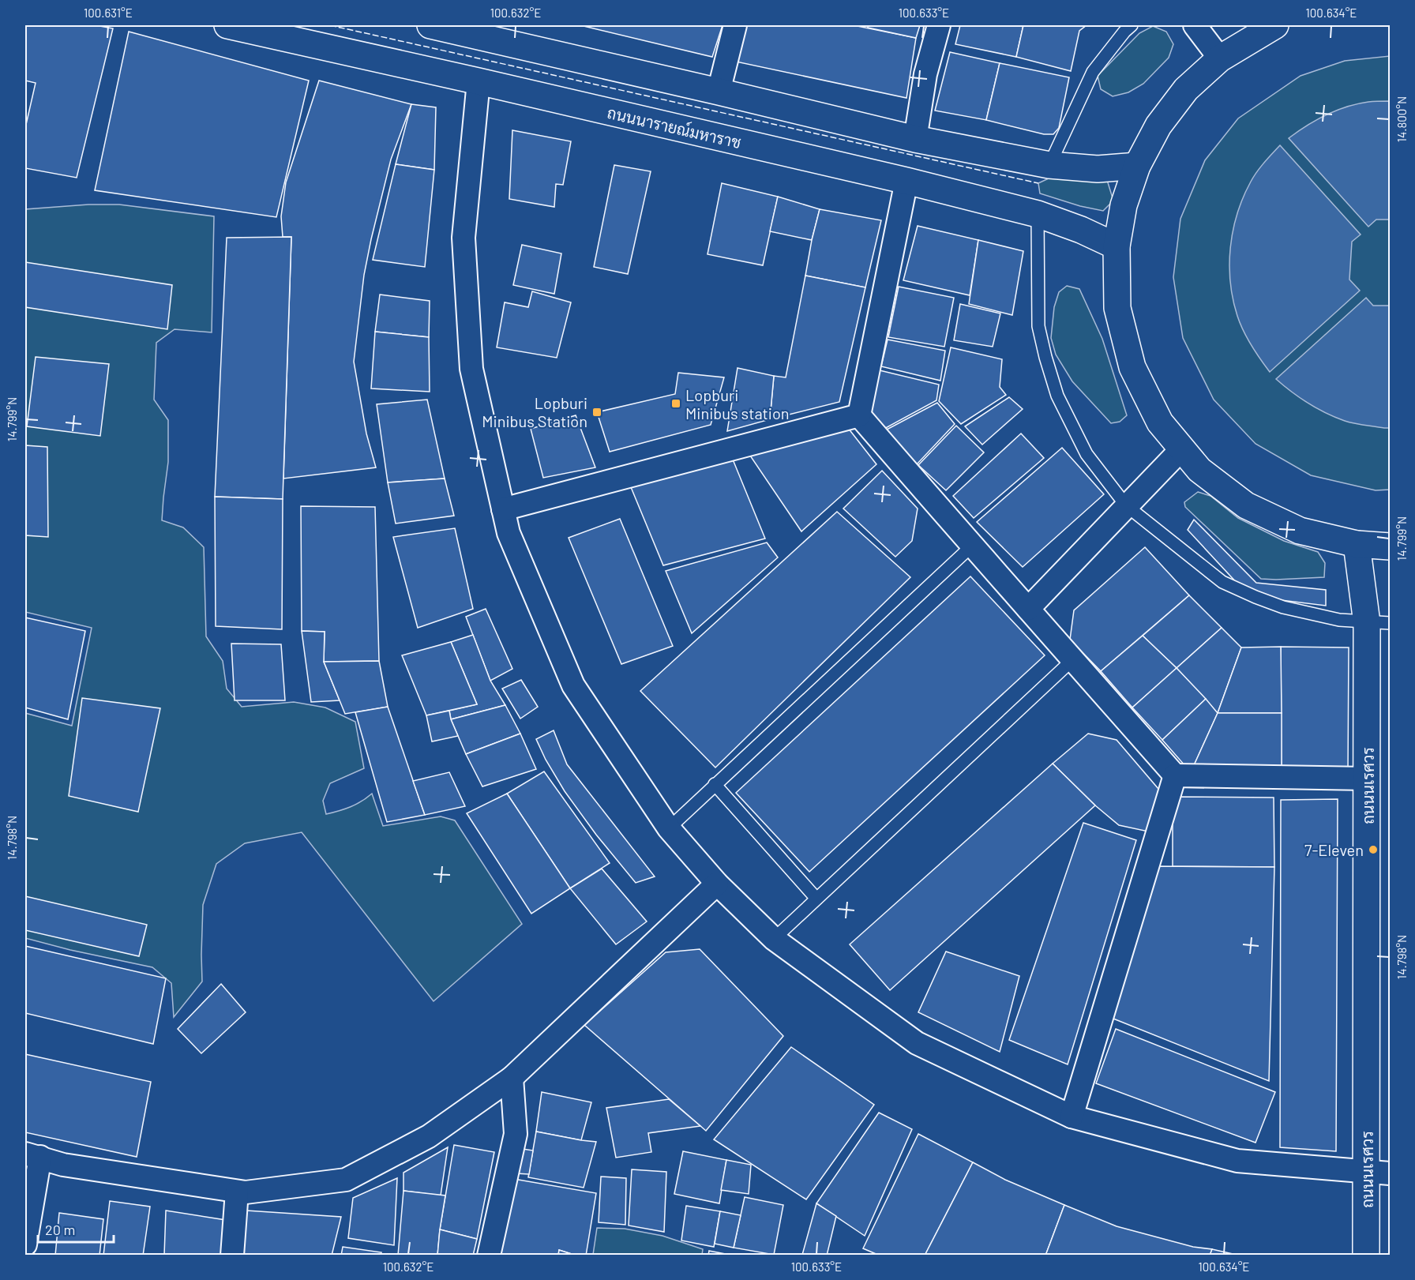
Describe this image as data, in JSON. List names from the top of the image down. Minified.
{"streets":{"main road":["ถนนนารายณ์มหาราช","ถนนนเรศวร"]},"places":{"transit":["Lopburi Minibus station","Lopburi Minibus Station"],"other":["7-Eleven"]},"scale_bar":"20 m","coordinates":["100.631°E","100.632°E","100.633°E","100.634°E","14.800°N","14.799°N","14.798°N"]}
